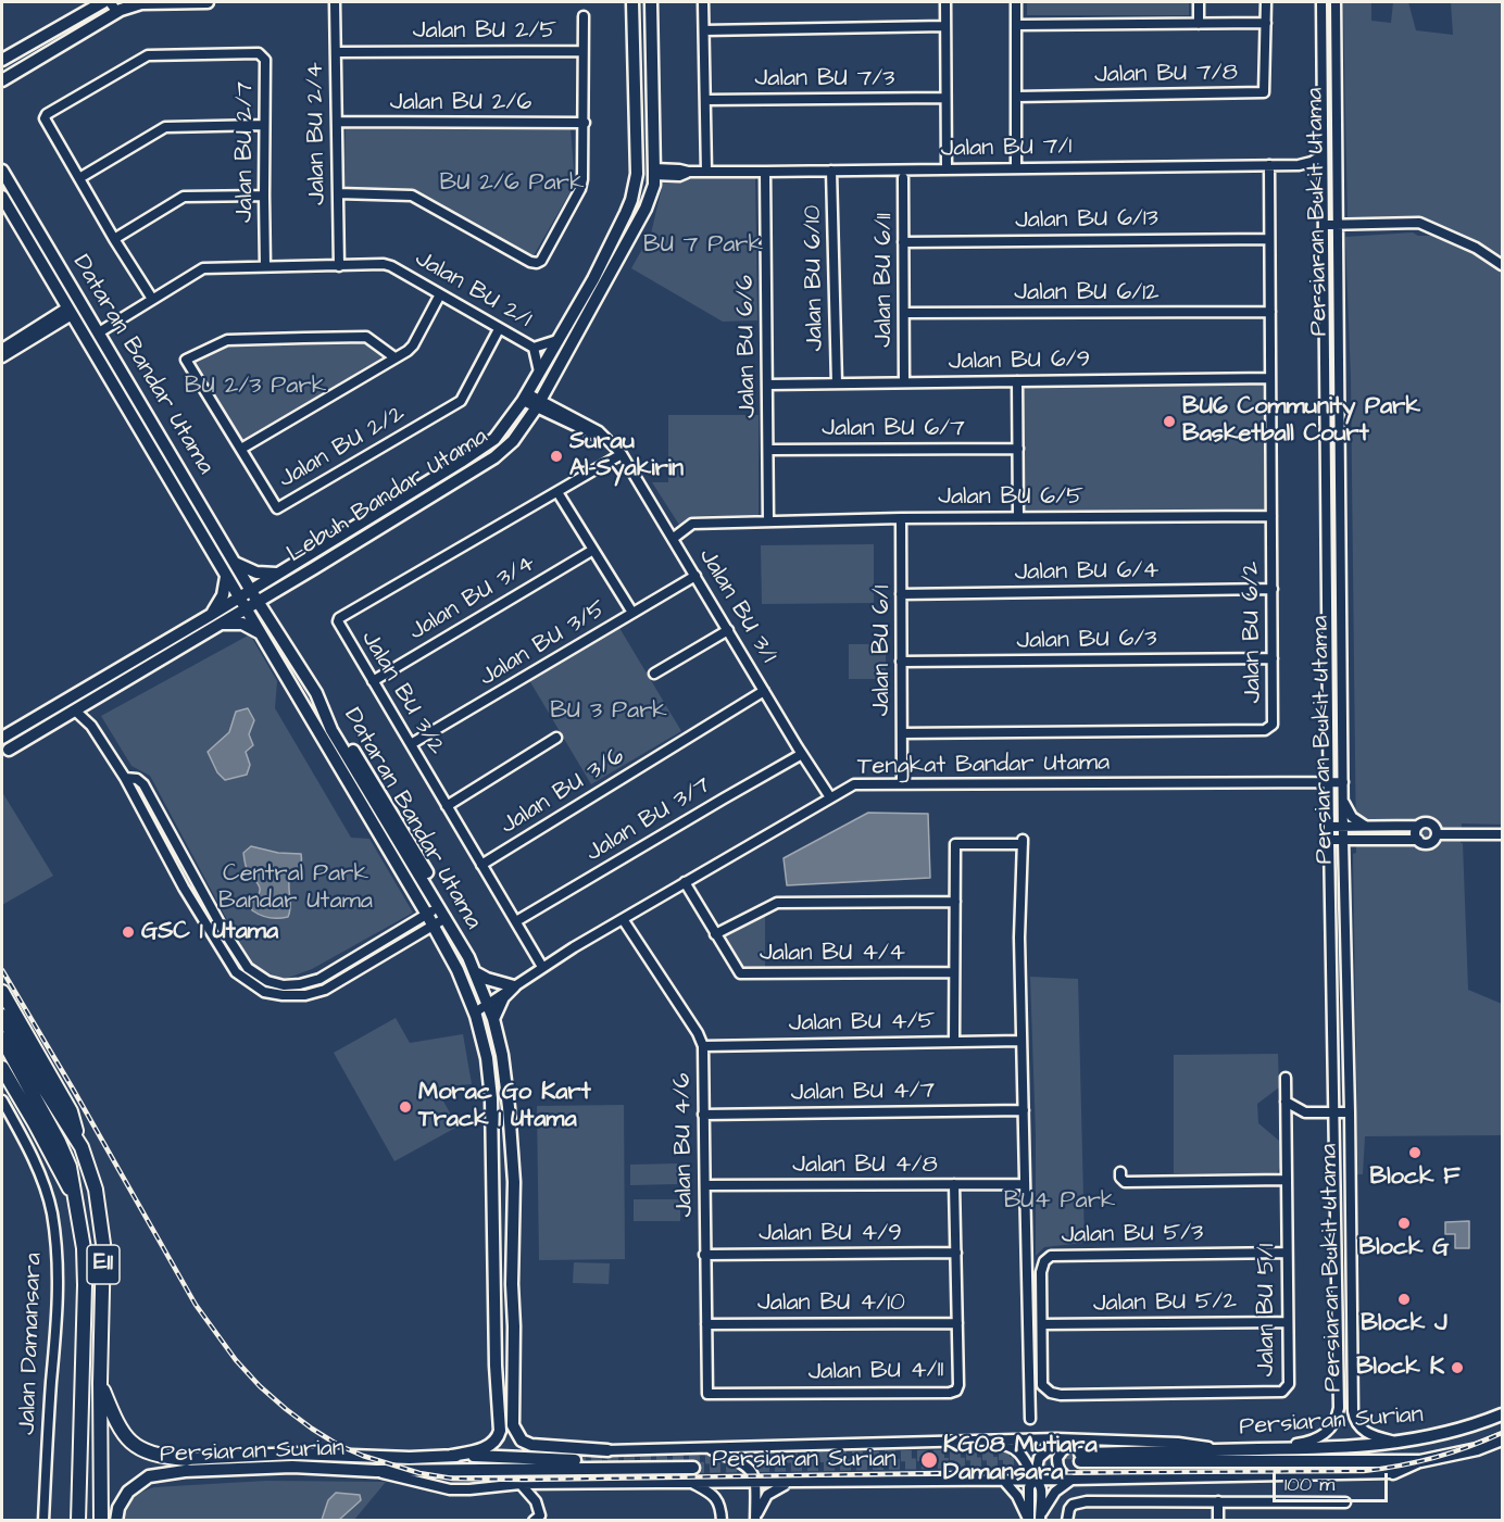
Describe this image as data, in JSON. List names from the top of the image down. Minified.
{"streets":{"highway":["E11"],"main road":["Dataran Bandar Utama","Lebuh Bandar Utama","Persiaran Surian"],"street":["Jalan BU 2/5","Jalan BU 7/8","Jalan BU 7/3","Jalan BU 2/6","Jalan BU 2/4","Jalan BU 7/1","Jalan BU 2/7","Persiaran Bukit Utama","Jalan BU 6/13","Jalan BU 6/10","Jalan BU 6/11","Jalan BU 2/1","Jalan BU 6/12","Jalan BU 6/6","Jalan BU 6/9","Jalan BU 6/7","Jalan BU 2/2","Jalan BU 6/5","Jalan BU 6/4","Jalan BU 3/4","Jalan BU 3/1","Jalan BU 6/2","Jalan BU 6/3","Jalan BU 3/5","Jalan BU 6/1","Jalan BU 3/2","Tengkat Bandar Utama","Jalan BU 3/6","Jalan BU 3/7","Jalan BU 4/4","Jalan BU 4/5","Jalan BU 4/7","Jalan BU 4/6","Jalan BU 4/8","Jalan BU 4/9","Jalan BU 5/3","Jalan BU 4/10","Jalan BU 5/2","Jalan BU 5/1","Jalan Damansara","Jalan BU 4/11"]},"crossings":[["Jalan BU 2/5","Jalan BU 2/6"],["Jalan BU 2/5","Jalan BU 2/4"],["Jalan BU 2/6","Jalan BU 2/4"],["Jalan BU 2/4","Jalan BU 2/1"],["Jalan BU 7/1","Persiaran Bukit Utama"],["Jalan BU 7/1","Jalan BU 6/10"],["Jalan BU 7/1","Jalan BU 6/6"],["Jalan BU 7/1","Lebuh Bandar Utama"],["Jalan BU 7/1","Jalan BU 6/2"],["Jalan BU 2/7","Jalan BU 2/1"],["Persiaran Bukit Utama","Tengkat Bandar Utama"],["Persiaran Bukit Utama","Persiaran Surian"],["Jalan BU 6/13","Jalan BU 6/11"],["Jalan BU 6/13","Jalan BU 6/2"],["Jalan BU 6/10","Jalan BU 6/9"],["Jalan BU 6/11","Jalan BU 6/12"],["Jalan BU 6/11","Jalan BU 6/9"],["Jalan BU 2/1","Dataran Bandar Utama"],["Jalan BU 2/1","Jalan BU 2/2"],["Jalan BU 2/1","Lebuh Bandar Utama"],["Jalan BU 6/12","Jalan BU 6/2"],["Jalan BU 6/6","Jalan BU 6/9"],["Jalan BU 6/6","Jalan BU 6/7"],["Jalan BU 6/6","Jalan BU 6/5"],["Jalan BU 6/9","Jalan BU 6/2"],["Dataran Bandar Utama","Lebuh Bandar Utama"],["Dataran Bandar Utama","Tengkat Bandar Utama"],["Dataran Bandar Utama","Persiaran Surian"],["Lebuh Bandar Utama","Jalan BU 3/1"],["Jalan BU 6/5","Jalan BU 3/1"],["Jalan BU 6/5","Jalan BU 6/2"],["Jalan BU 6/5","Jalan BU 6/1"],["Jalan BU 6/4","Jalan BU 6/2"],["Jalan BU 6/4","Jalan BU 6/1"],["Jalan BU 3/4","Jalan BU 3/2"],["Jalan BU 3/1","Jalan BU 3/5"],["Jalan BU 3/1","Jalan BU 3/2"],["Jalan BU 3/1","Tengkat Bandar Utama"],["Jalan BU 3/1","Jalan BU 3/6"],["Jalan BU 3/1","Jalan BU 3/7"],["Jalan BU 6/2","Jalan BU 6/3"],["Jalan BU 6/2","Jalan BU 6/1"],["Jalan BU 6/3","Jalan BU 6/1"],["Jalan BU 3/5","Jalan BU 3/2"],["Jalan BU 6/1","Tengkat Bandar Utama"],["Jalan BU 3/2","Tengkat Bandar Utama"],["Jalan BU 3/2","Jalan BU 3/6"],["Jalan BU 3/2","Jalan BU 3/7"],["Tengkat Bandar Utama","Jalan BU 4/4"],["Tengkat Bandar Utama","Jalan BU 4/6"],["Jalan BU 4/5","Jalan BU 4/6"],["Jalan BU 4/7","Jalan BU 4/6"],["Jalan BU 4/6","Jalan BU 4/8"],["Jalan BU 4/6","Jalan BU 4/9"],["Jalan BU 4/6","Jalan BU 4/10"],["Jalan BU 4/6","Jalan BU 4/11"],["Jalan BU 4/8","Jalan BU 4/11"],["Jalan BU 4/9","Jalan BU 4/11"],["Jalan BU 5/3","Jalan BU 5/2"],["Jalan BU 5/3","Jalan BU 5/1"],["Jalan BU 4/10","Jalan BU 4/11"],["Jalan BU 5/2","Jalan BU 5/1"]],"parks":["BU 2/6 Park","BU 7 Park","BU 2/3 Park","BU 3 Park","Central Park Bandar Utama","BU4 Park"],"places":["BU6 Community Park Basketball Court","Surau Al-Syakirin","GSC 1 Utama","Morac Go Kart Track 1 Utama","Block F","Block G","Block J","Block K","KG08 Mutiara Damansara"],"scale_bar":"100 m"}
